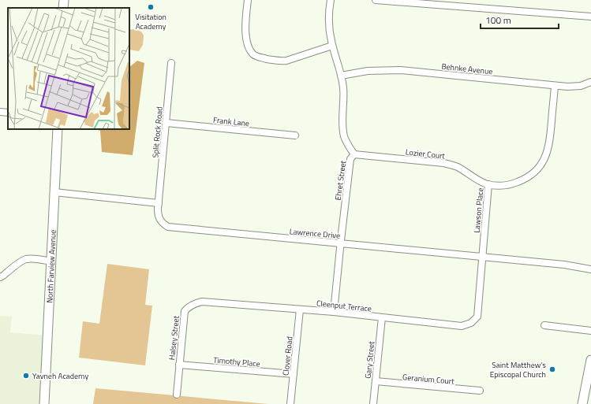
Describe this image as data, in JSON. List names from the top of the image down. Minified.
{"streets":{"street":["Behnke Avenue","Frank Lane","Split Rock Road","Lozier Court","Ehret Street","Lawson Place","Lawrence Drive","North Farview Avenue","Cleenput Terrace","Halsey Street","Clover Road","Gary Street","Timothy Place","Geranium Court"]},"crossings":[["Behnke Avenue","Ehret Street"],["Behnke Avenue","Lawson Place"],["Frank Lane","Split Rock Road"],["Split Rock Road","Lawrence Drive"],["Lozier Court","Ehret Street"],["Lozier Court","Lawson Place"],["Ehret Street","Lawrence Drive"],["Ehret Street","Cleenput Terrace"],["Lawson Place","Lawrence Drive"],["Lawson Place","Cleenput Terrace"],["Cleenput Terrace","Halsey Street"],["Cleenput Terrace","Clover Road"],["Cleenput Terrace","Gary Street"],["Halsey Street","Timothy Place"],["Clover Road","Timothy Place"],["Gary Street","Geranium Court"]],"places":["Visitation Academy","Saint Matthew's Episcopal Church","Yavneh Academy"],"scale_bar":"100 m"}
